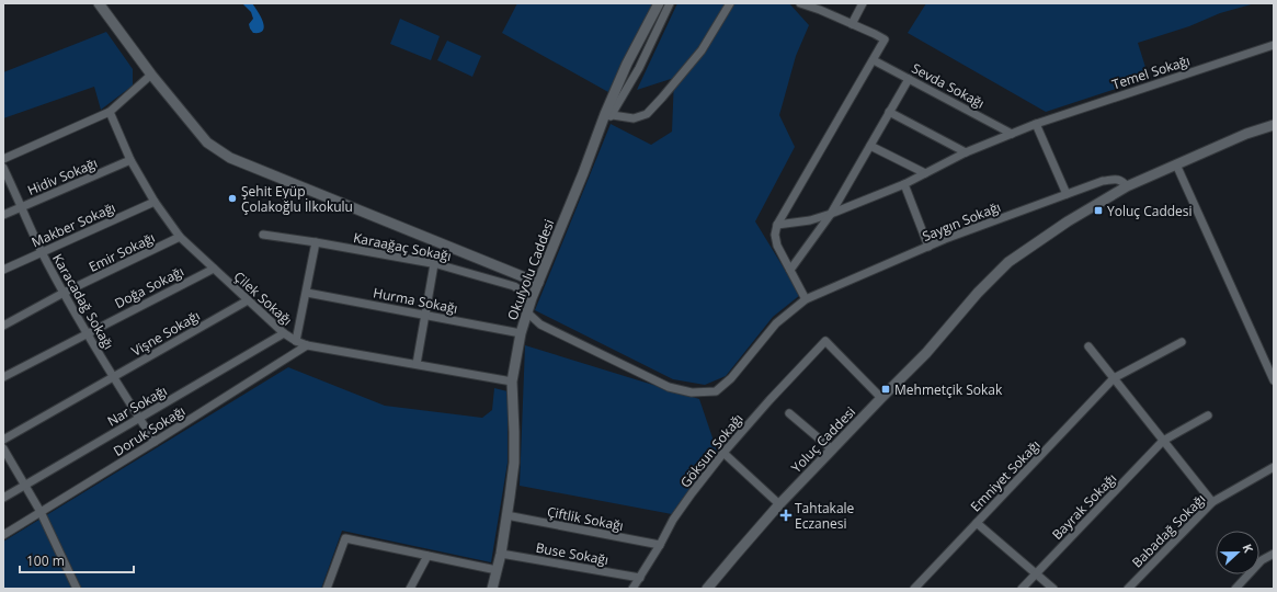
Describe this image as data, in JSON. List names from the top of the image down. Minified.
{"streets":{"street":["Temel Sokağı","Sevda Sokağı","Hidiv Sokağı","Saygın Sokağı","Makber Sokağı","Karaağaç Sokağı","Emir Sokağı","Okulyolu Caddesi","Doğa Sokağı","Çilek Sokağı","Hurma Sokağı","Karacadağ Sokağı","Vişne Sokağı","Nar Sokağı","Doruk Sokağı","Yoluç Caddesi","Göksun Sokağı","Emniyet Sokağı","Bayrak Sokağı","Çiftlik Sokağı","Babadağ Sokağı","Buse Sokağı"]},"crossings":[["Temel Sokağı","Sevda Sokağı"],["Hidiv Sokağı","Çilek Sokağı"],["Hidiv Sokağı","Karacadağ Sokağı"],["Saygın Sokağı","Okulyolu Caddesi"],["Saygın Sokağı","Yoluç Caddesi"],["Makber Sokağı","Çilek Sokağı"],["Makber Sokağı","Karacadağ Sokağı"],["Karaağaç Sokağı","Okulyolu Caddesi"],["Emir Sokağı","Çilek Sokağı"],["Emir Sokağı","Karacadağ Sokağı"],["Okulyolu Caddesi","Çilek Sokağı"],["Okulyolu Caddesi","Hurma Sokağı"],["Okulyolu Caddesi","Çiftlik Sokağı"],["Okulyolu Caddesi","Buse Sokağı"],["Doğa Sokağı","Çilek Sokağı"],["Doğa Sokağı","Karacadağ Sokağı"],["Çilek Sokağı","Vişne Sokağı"],["Çilek Sokağı","Nar Sokağı"],["Çilek Sokağı","Doruk Sokağı"],["Karacadağ Sokağı","Vişne Sokağı"],["Karacadağ Sokağı","Nar Sokağı"],["Karacadağ Sokağı","Doruk Sokağı"],["Yoluç Caddesi","Göksun Sokağı"],["Göksun Sokağı","Çiftlik Sokağı"],["Göksun Sokağı","Buse Sokağı"]],"places":{"other":["Şehit Eyüp Çolakoğlu İlkokulu"],"transit":["Yoluç Caddesi","Mehmetçik Sokak"],"health":["Tahtakale Eczanesi"]},"scale_bar":"100 m","north":"right"}
